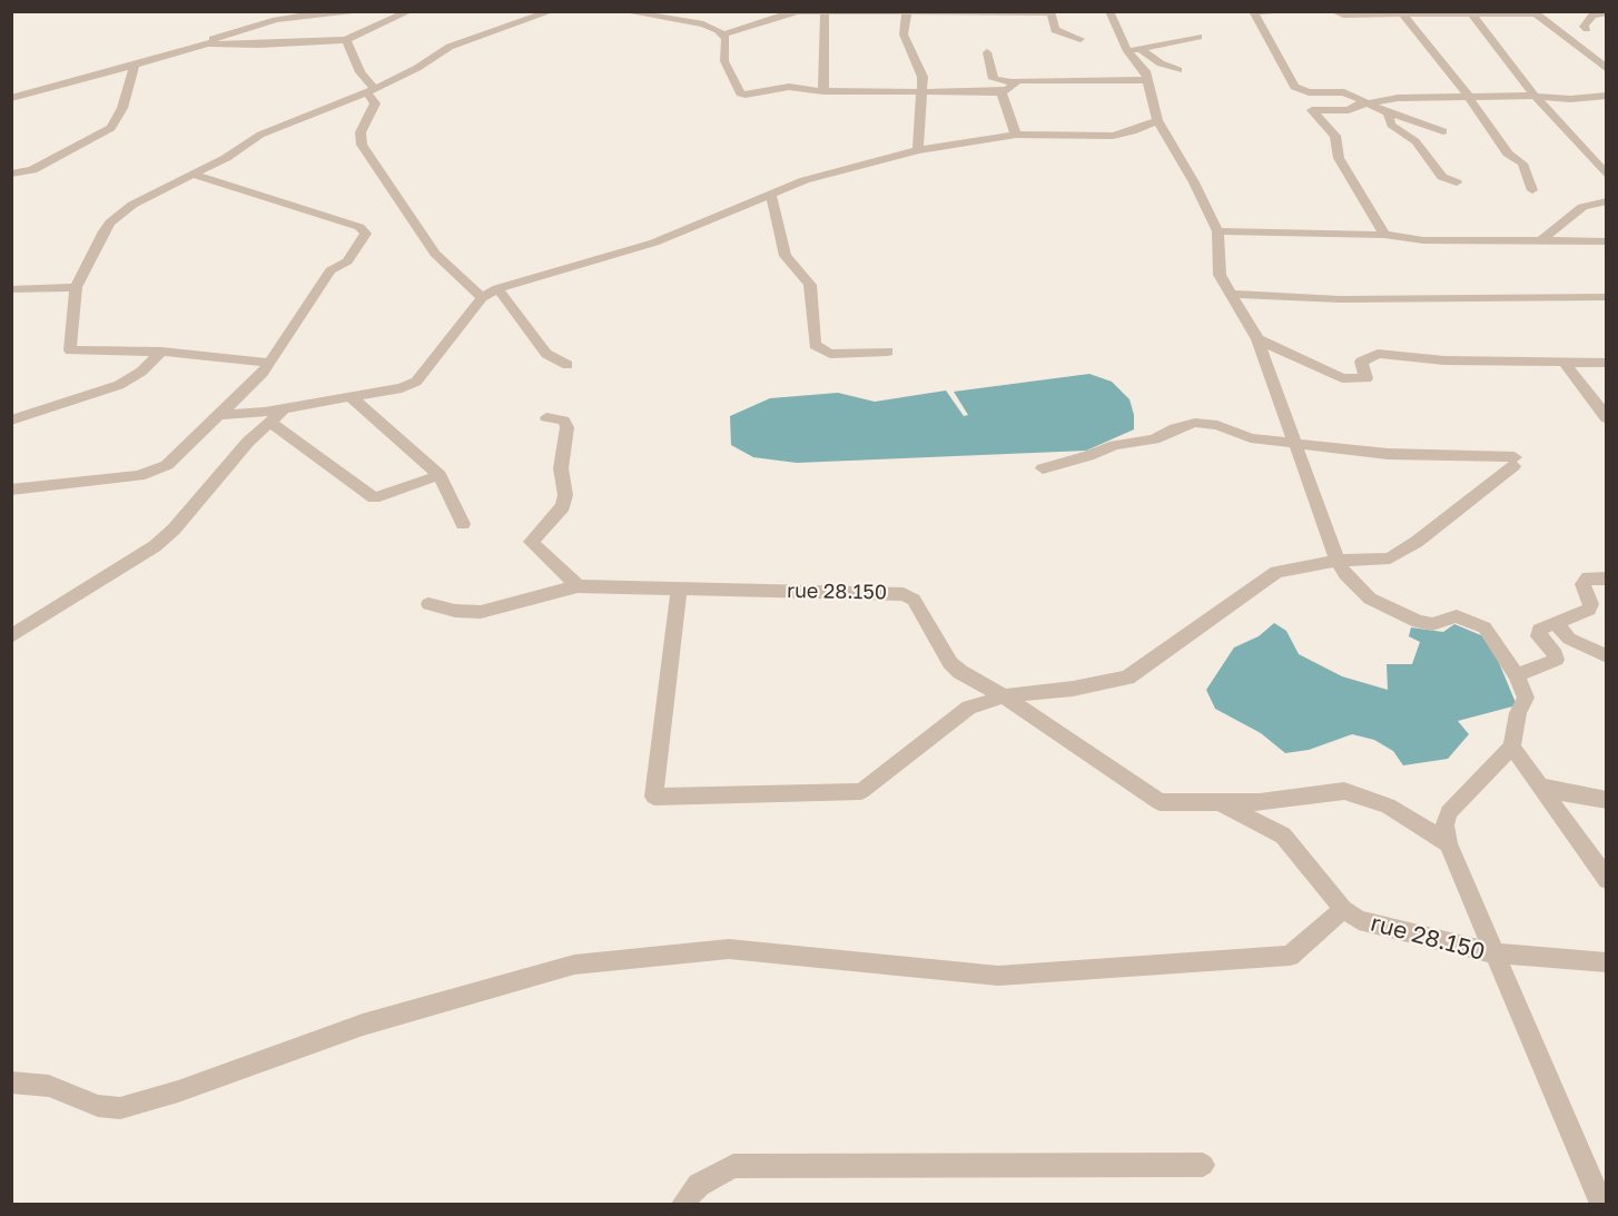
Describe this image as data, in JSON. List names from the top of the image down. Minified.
{"streets":{"street":["rue 28.150"]}}
